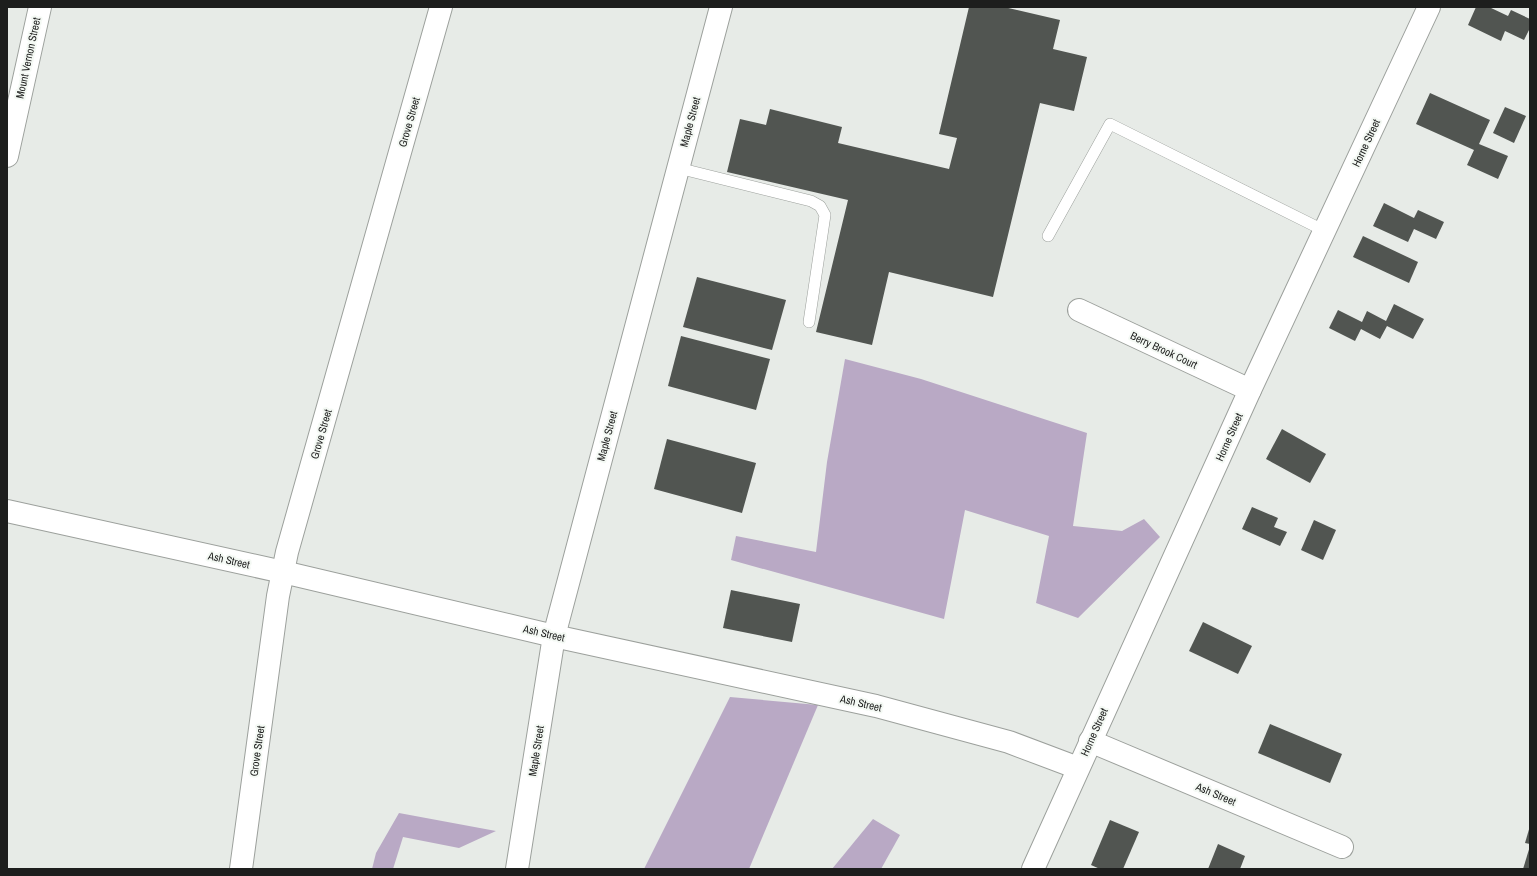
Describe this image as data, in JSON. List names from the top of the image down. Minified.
{"streets":{"street":["Mount Vernon Street","Grove Street","Maple Street","Horne Street","Berry Brook Court","Ash Street"]},"crossings":[["Grove Street","Ash Street"],["Maple Street","Ash Street"],["Horne Street","Berry Brook Court"],["Horne Street","Ash Street"]]}
